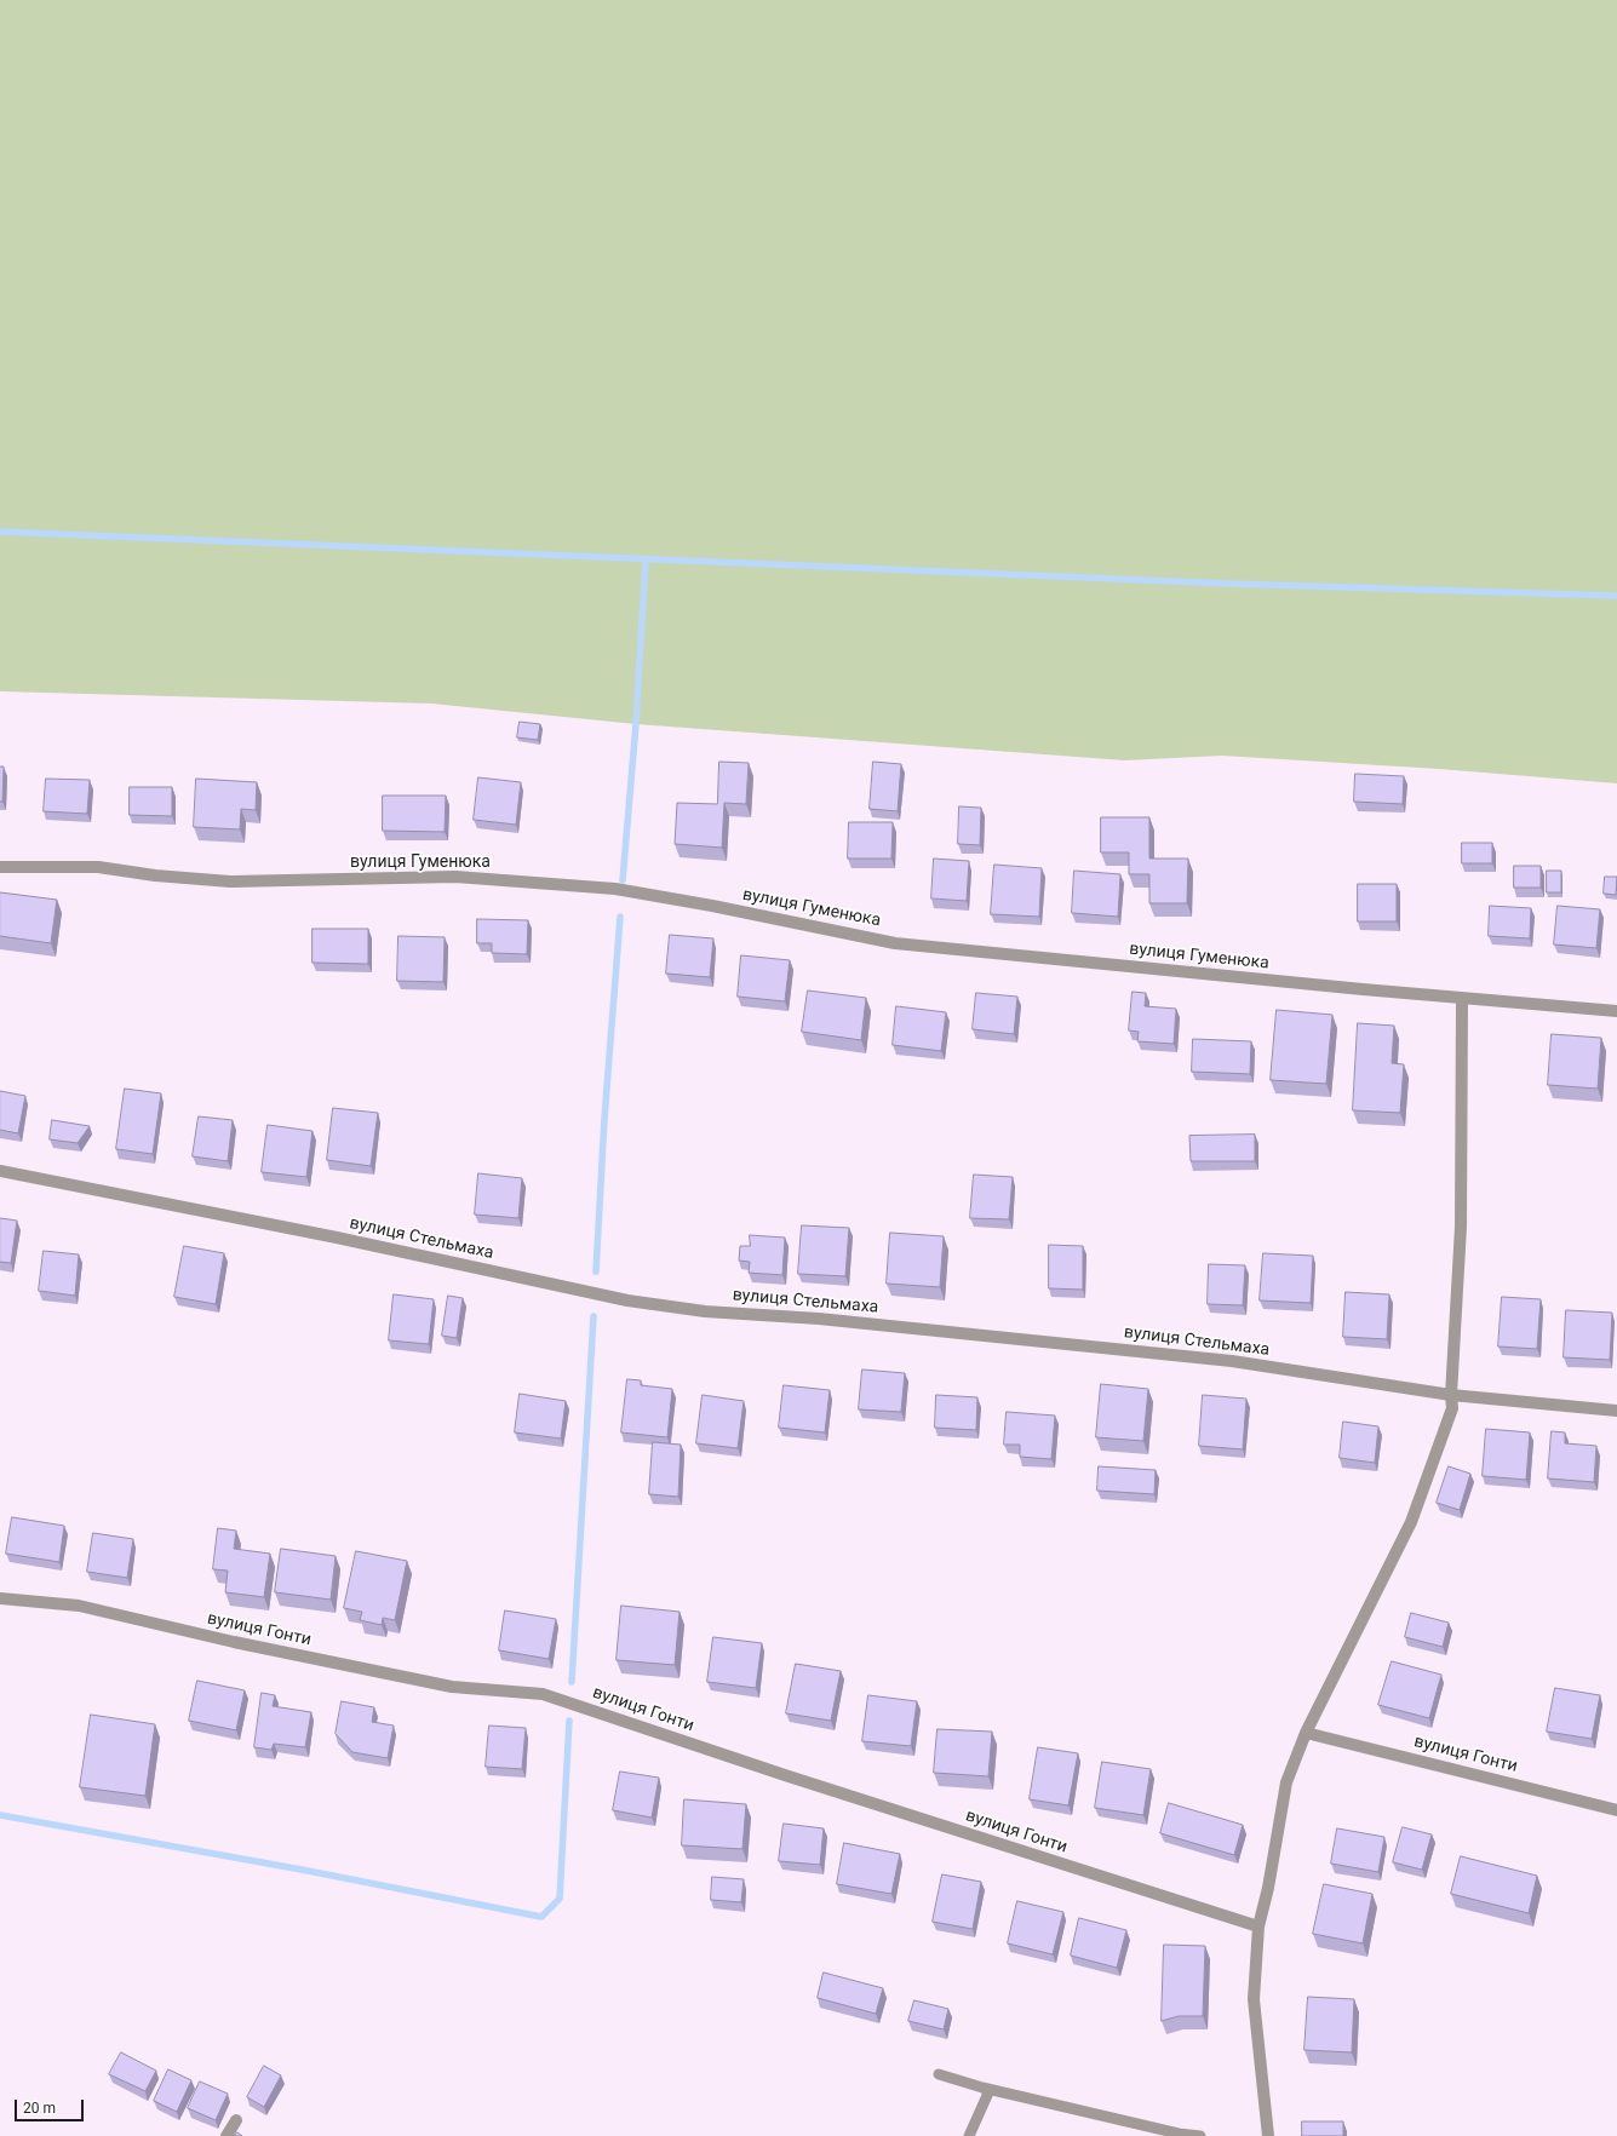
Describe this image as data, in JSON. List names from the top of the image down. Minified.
{"streets":{"street":["вулиця Гуменюка","вулиця Стельмаха","вулиця Гонти"]},"scale_bar":"20 m"}
